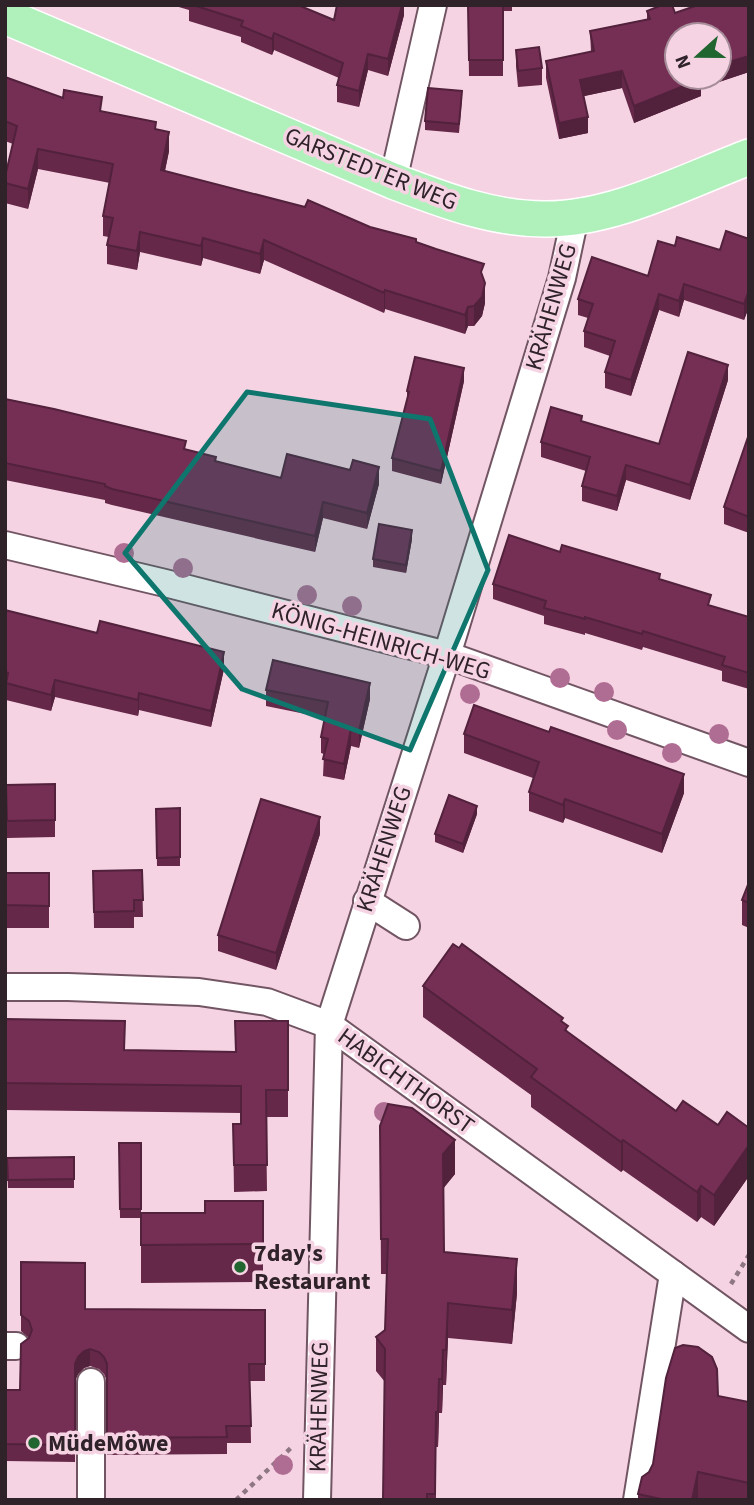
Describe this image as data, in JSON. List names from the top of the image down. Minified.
{"streets":{"main road":["GARSTEDTER WEG"],"street":["KRÄHENWEG","KÖNIG-HEINRICH-WEG","HABICHTHORST"]},"crossings":[["GARSTEDTER WEG","KRÄHENWEG"],["KRÄHENWEG","KÖNIG-HEINRICH-WEG"],["KRÄHENWEG","HABICHTHORST"]],"places":["7day's Restaurant","MüdeMöwe"],"north":"left"}
